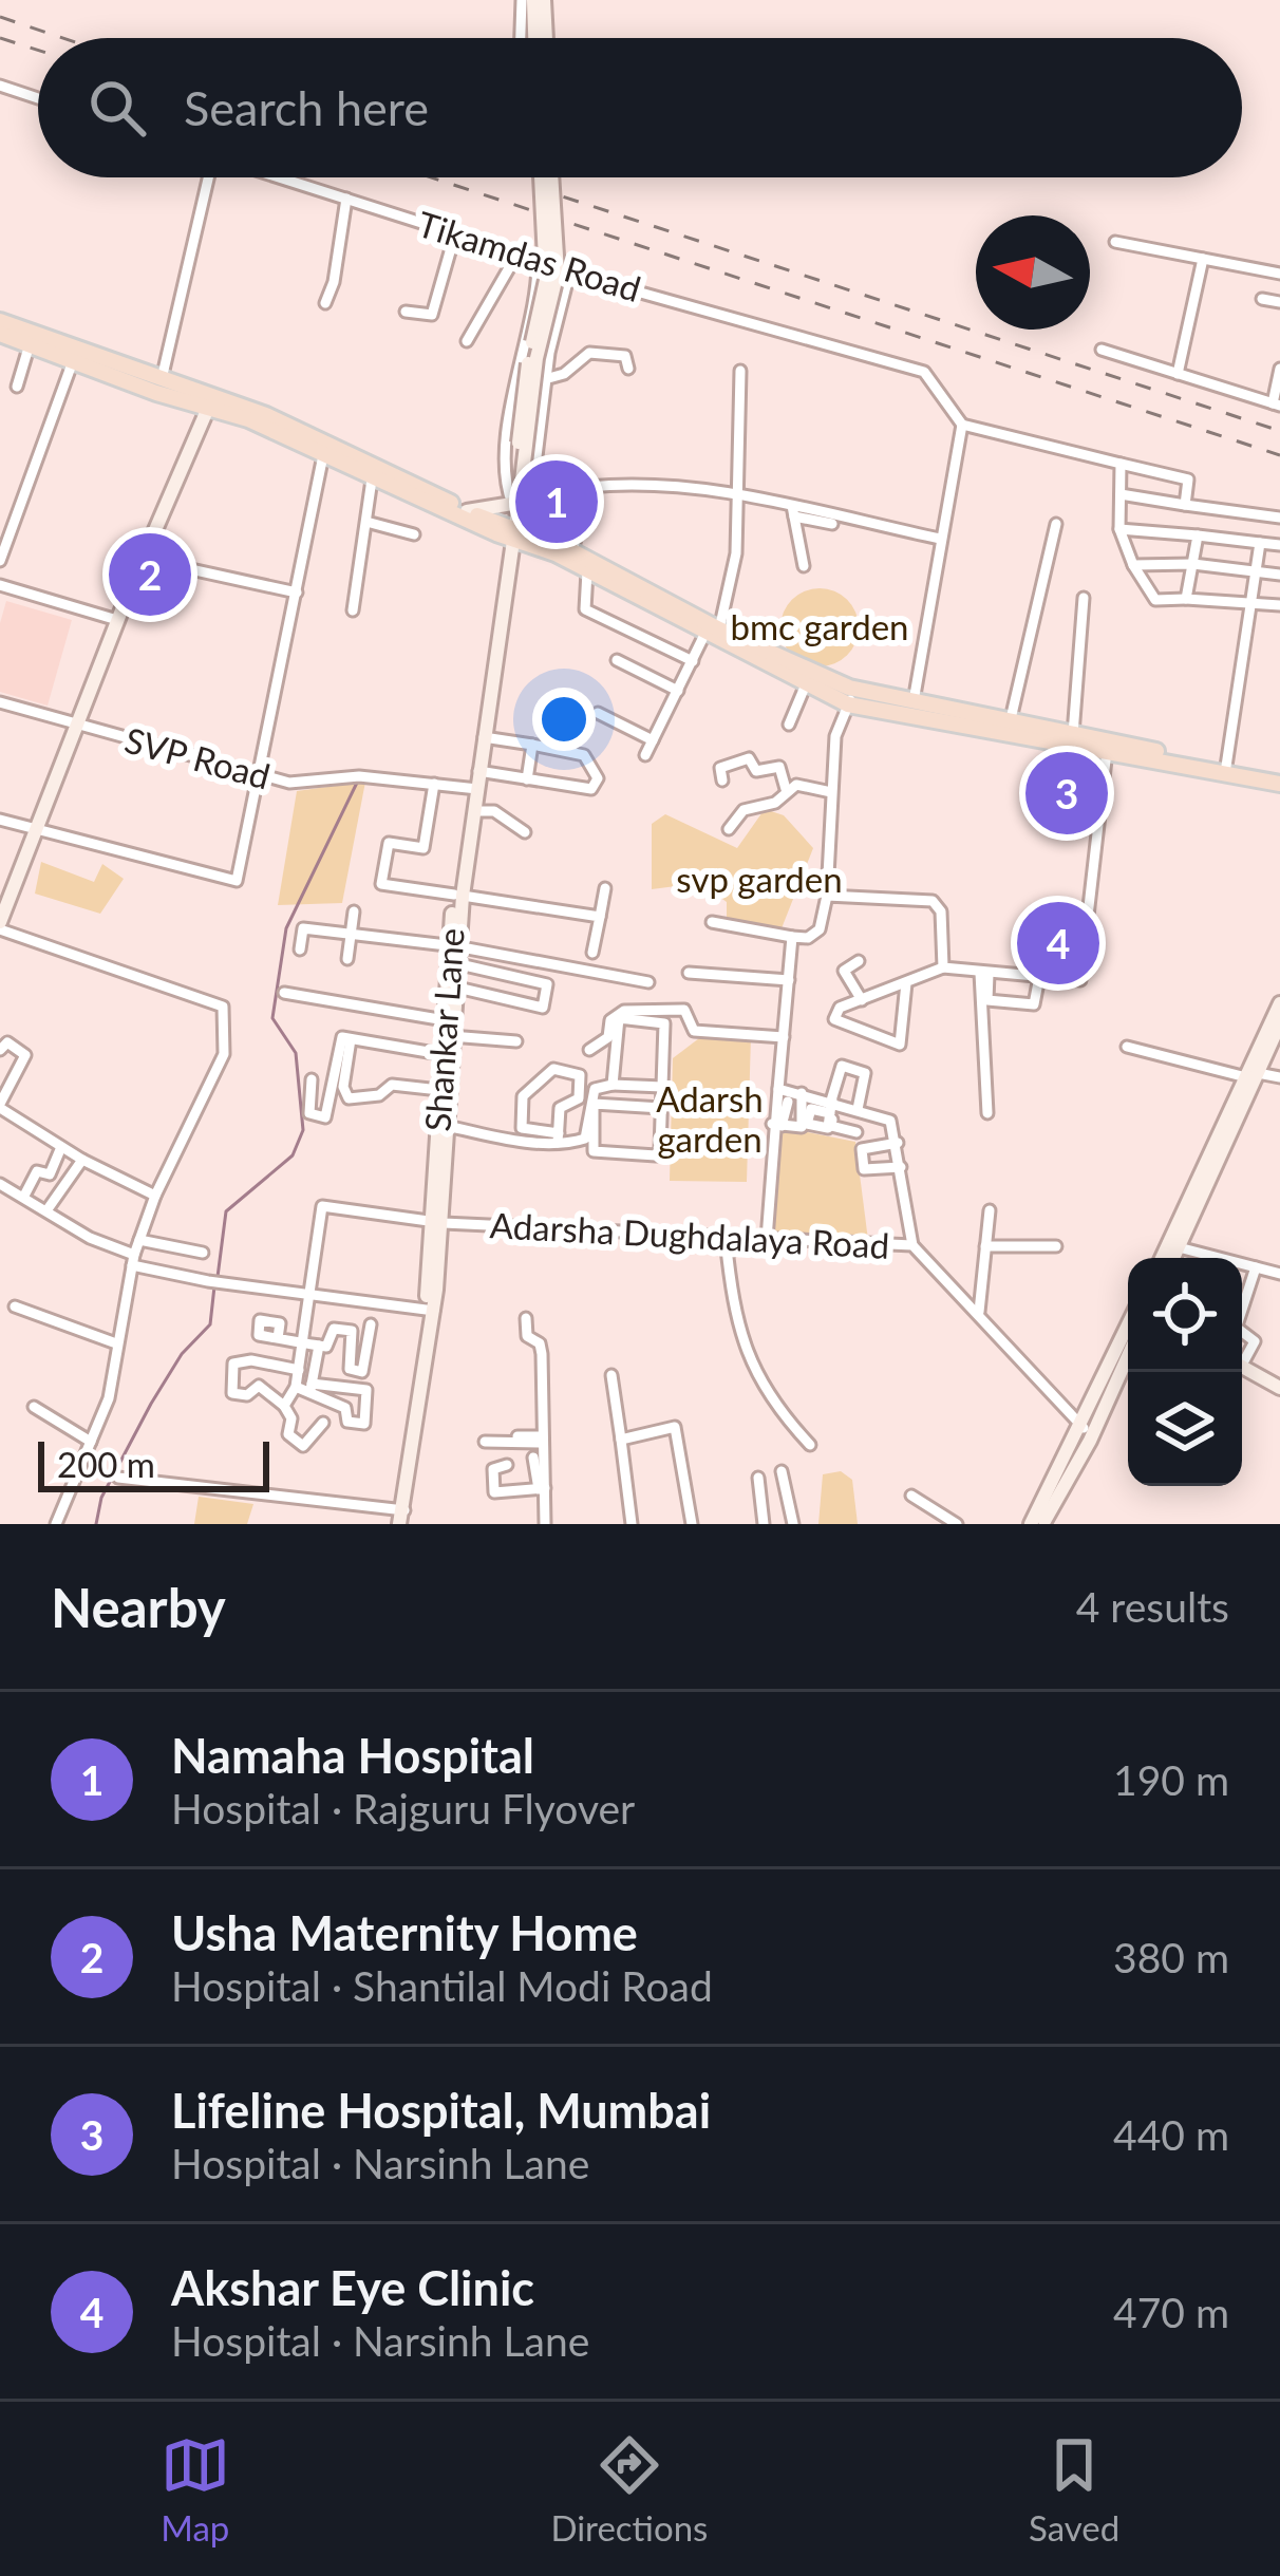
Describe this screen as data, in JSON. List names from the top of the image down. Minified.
{"streets":{"street":["Tikamdas Road","SVP Road","Shankar Lane","Adarsha Dughdalaya Road"]},"crossings":[["SVP Road","Shankar Lane"],["Shankar Lane","Adarsha Dughdalaya Road"]],"parks":["bmc garden","svp garden","Adarsh garden"],"scale_bar":"200 m","north":"left","page":{"search":"Search here","pins":["1","2","3","4"],"scale":"200 m","heading":["Nearby","4 results"],"list":[{"mark":"1","name":"Namaha Hospital","note":"Hospital · Rajguru Flyover","value":"190 m"},{"mark":"2","name":"Usha Maternity Home","note":"Hospital · Shantilal Modi Road","value":"380 m"},{"mark":"3","name":"Lifeline Hospital, Mumbai","note":"Hospital · Narsinh Lane","value":"440 m"},{"mark":"4","name":"Akshar Eye Clinic","note":"Hospital · Narsinh Lane","value":"470 m"}],"nav":["Map","Directions","Saved"]}}
